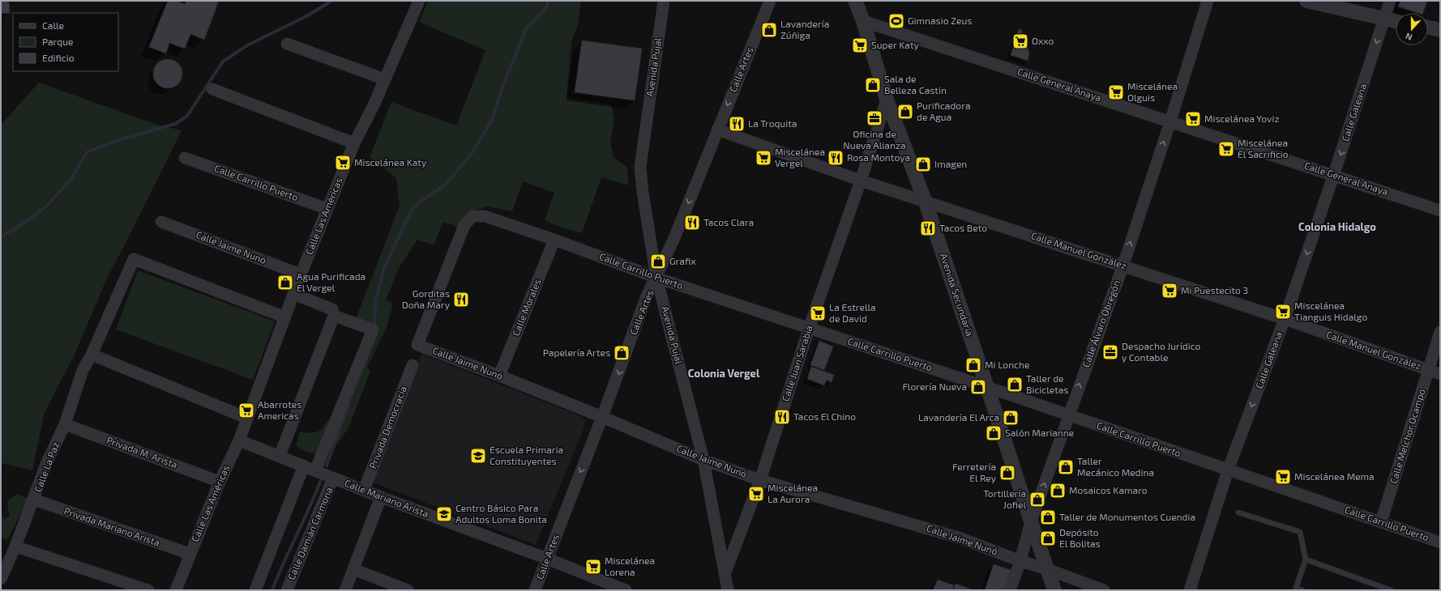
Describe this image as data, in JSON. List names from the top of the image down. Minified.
{"streets":{"street":["Avenida Pujal","Calle Artes","Calle General Anaya","Calle Galeana","Calle Carrillo Puerto","Calle Las Américas","Calle Jaime Nunó","Calle Manuel González","Avenida Secundaria","Calle Morales","Calle Álvaro Obregón","Calle Juan Sarabia","Privada Democracia","Calle Melchor Ocampo","Privada M. Arista","Calle La Paz","Calle Mariano Arista","Privada Mariano Arista","Calle Damián Carmona"]},"crossings":[["Avenida Pujal","Calle Artes"],["Avenida Pujal","Calle Carrillo Puerto"],["Avenida Pujal","Calle Jaime Nunó"],["Avenida Pujal","Calle Juan Sarabia"],["Calle Artes","Calle Carrillo Puerto"],["Calle Artes","Calle Jaime Nunó"],["Calle Artes","Calle Manuel González"],["Calle Artes","Calle Mariano Arista"],["Calle General Anaya","Calle Galeana"],["Calle General Anaya","Avenida Secundaria"],["Calle General Anaya","Calle Álvaro Obregón"],["Calle Galeana","Calle Carrillo Puerto"],["Calle Galeana","Calle Manuel González"],["Calle Carrillo Puerto","Calle Las Américas"],["Calle Carrillo Puerto","Calle Jaime Nunó"],["Calle Carrillo Puerto","Avenida Secundaria"],["Calle Carrillo Puerto","Calle Morales"],["Calle Carrillo Puerto","Calle Álvaro Obregón"],["Calle Carrillo Puerto","Calle Juan Sarabia"],["Calle Carrillo Puerto","Calle Melchor Ocampo"],["Calle Las Américas","Calle Jaime Nunó"],["Calle Las Américas","Privada M. Arista"],["Calle Las Américas","Calle Mariano Arista"],["Calle Las Américas","Privada Mariano Arista"],["Calle Jaime Nunó","Avenida Secundaria"],["Calle Jaime Nunó","Calle Morales"],["Calle Jaime Nunó","Calle Álvaro Obregón"],["Calle Jaime Nunó","Calle Juan Sarabia"],["Calle Manuel González","Avenida Secundaria"],["Calle Manuel González","Calle Álvaro Obregón"],["Calle Manuel González","Calle Juan Sarabia"],["Calle Manuel González","Calle Melchor Ocampo"],["Avenida Secundaria","Calle Álvaro Obregón"],["Avenida Secundaria","Calle Juan Sarabia"],["Privada Democracia","Calle Mariano Arista"],["Privada M. Arista","Calle La Paz"],["Calle La Paz","Privada Mariano Arista"],["Calle Mariano Arista","Calle Damián Carmona"]],"one_way":["Calle Artes","Calle Galeana","Calle Álvaro Obregón"],"districts":["Colonia Hidalgo","Colonia Vergel"],"places":{"sports":["Gimnasio Zeus"],"shop":["Lavandería Zúñiga","Sala de Belleza Castin","Purificadora de Agua","Imagen","Grafix","Agua Purificada El Vergel","Papelería Artes","Mi Lonche","Taller de Bicicletas","Florería Nueva","Lavandería El Arca","Salón Marianne","Taller Mecánico Medina","Ferretería El Rey","Mosaicos Kamaro","Tortillería Jofiel","Taller de Monumentos Cuendia","Depósito El Bolitas"],"supermarket":["Oxxo","Super Katy","Miscelánea Olguis","Miscelánea Yoviz","Miscelánea El Sacrificio","Miscelánea Vergel","Miscelánea Katy","Mi Puestecito 3","Miscelánea Tianguis Hidalgo","La Estrella de David","Abarrotes Americas","Miscelánea Mema","Miscelánea La Aurora","Miscelánea Lorena"],"office":["Oficina de Nueva Alianza","Despacho Jurídico y Contable"],"restaurant":["La Troquita","Rosa Montoya","Tacos Clara","Tacos Beto","Gorditas Doña Mary","Tacos El Chino"],"school or university":["Escuela Primaria Constituyentes","Centro Básico Para Adultos Loma Bonita"]},"legend":["Calle","Parque","Edificio"],"north":"bottom"}
